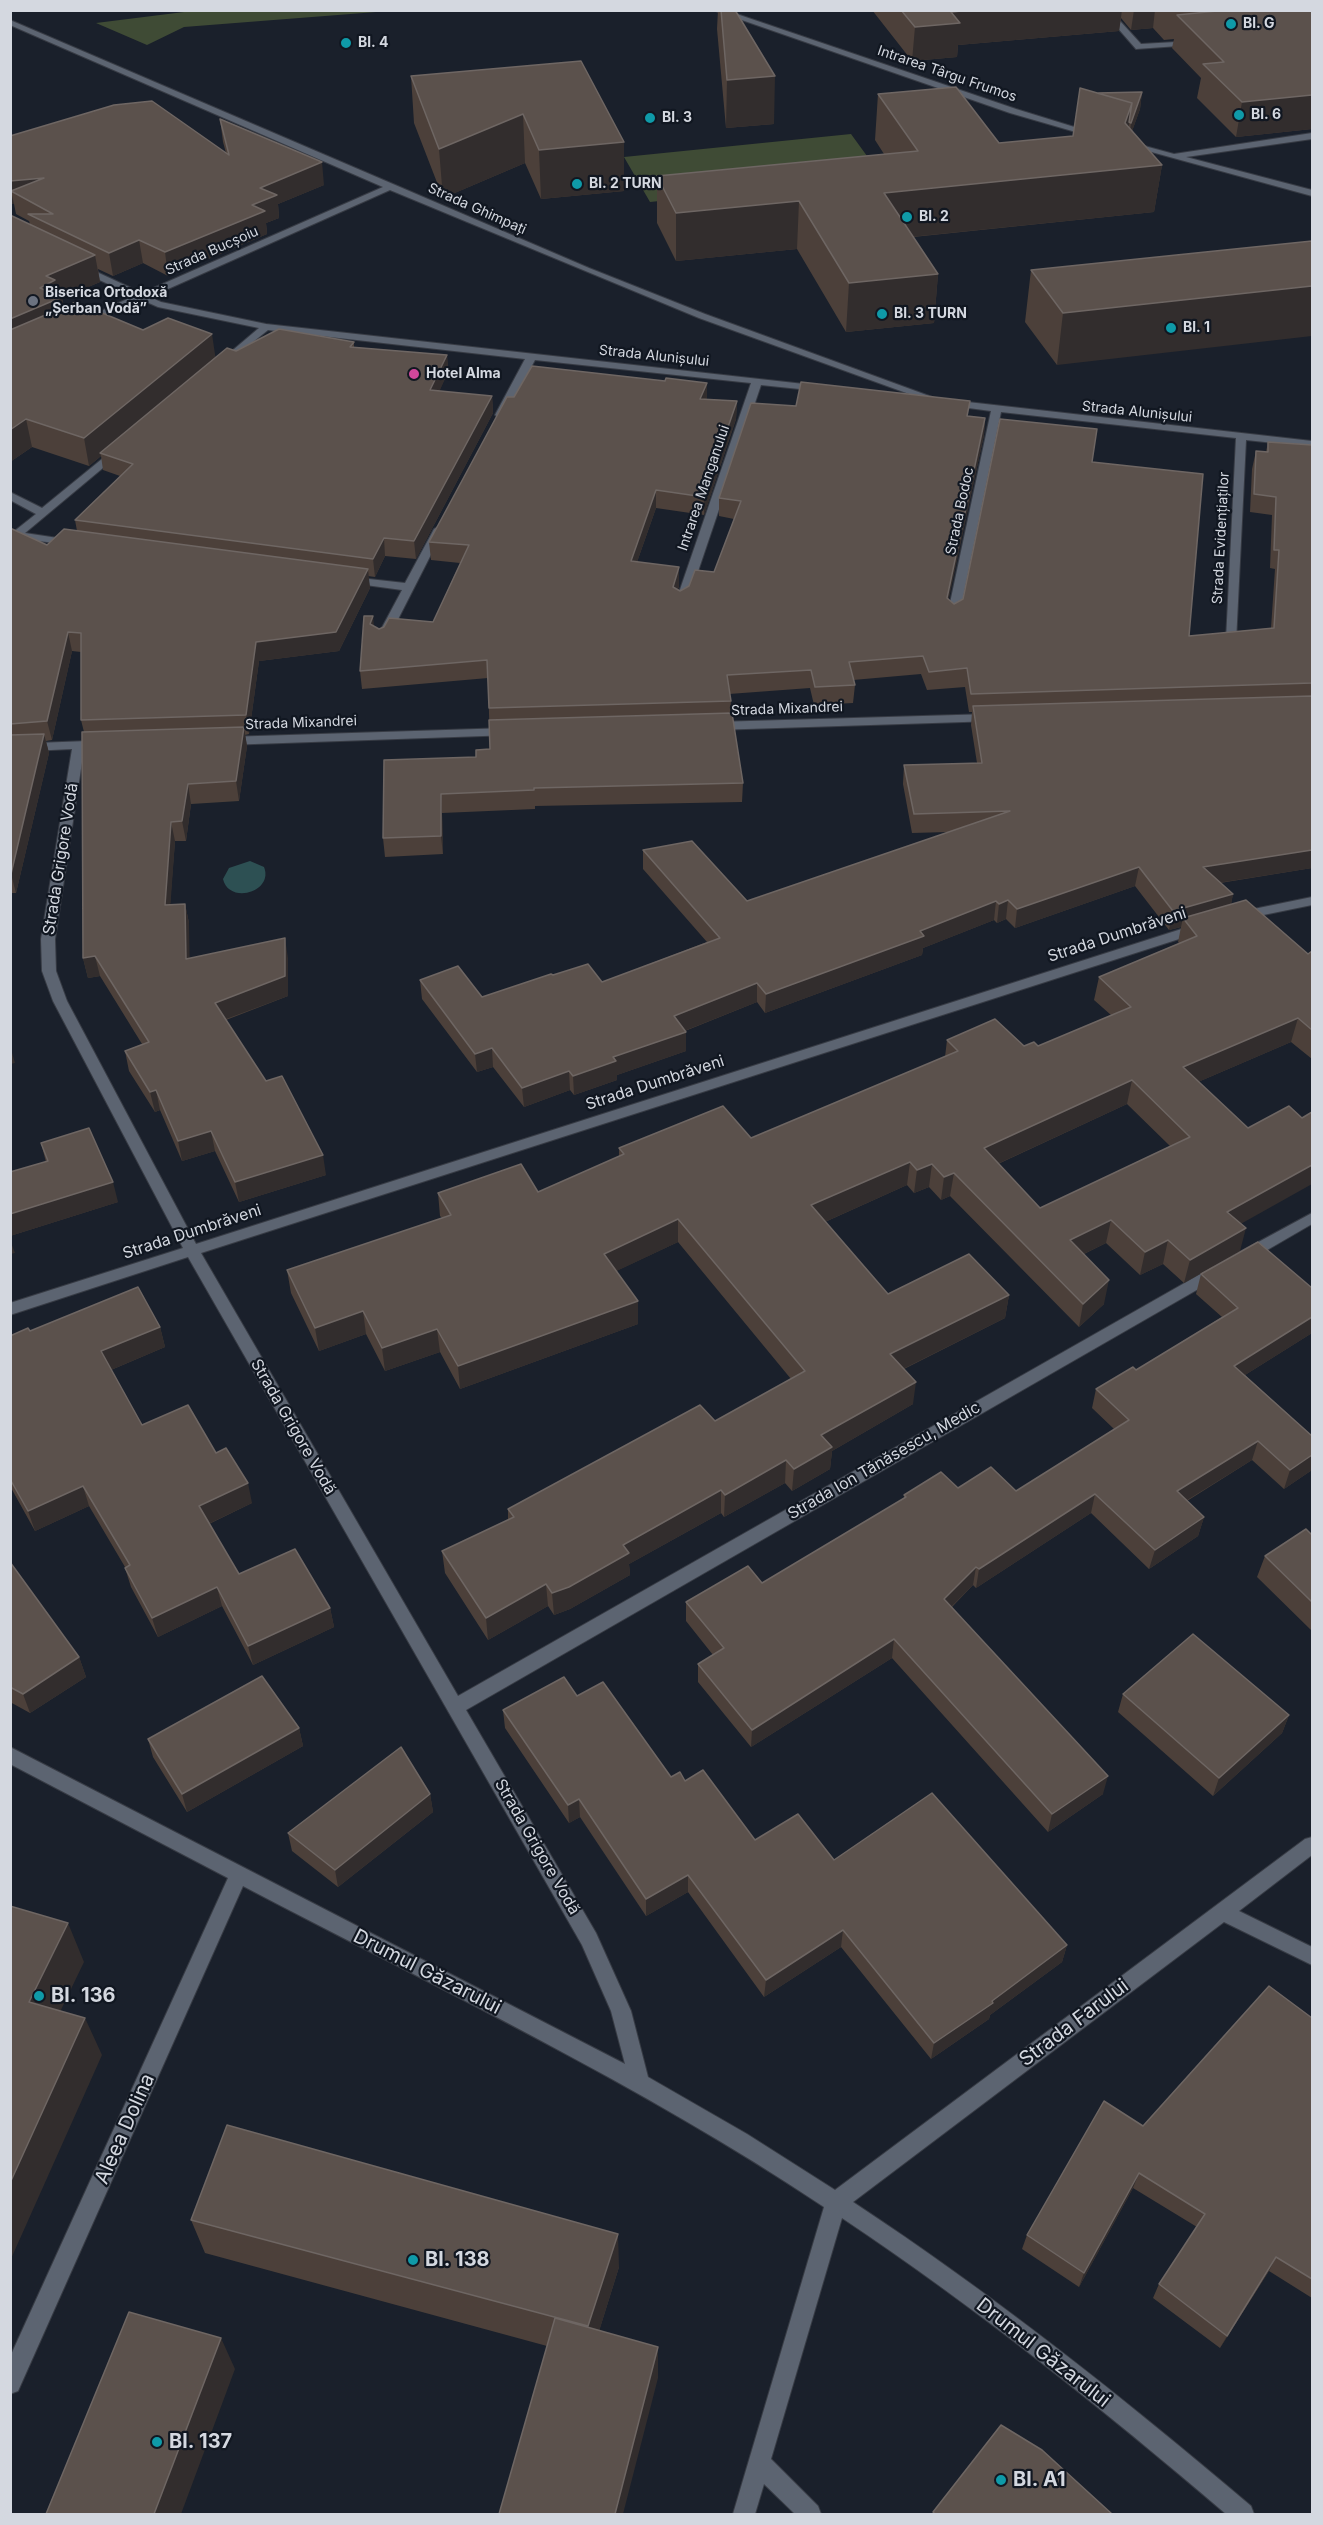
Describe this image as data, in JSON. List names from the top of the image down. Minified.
{"streets":{"street":["Intrarea Târgu Frumos","Strada Ghimpați","Strada Bucșoiu","Strada Alunișului","Intrarea Manganului","Strada Bodoc","Strada Evidențiaților","Strada Mixandrei","Strada Grigore Vodă","Strada Dumbrăveni","Strada Ion Tănăsescu, Medic","Drumul Găzarului","Strada Farului","Aleea Dolina"]},"crossings":[["Strada Ghimpați","Strada Bucșoiu"],["Strada Ghimpați","Strada Alunișului"],["Strada Bucșoiu","Strada Alunișului"],["Strada Alunișului","Intrarea Manganului"],["Strada Alunișului","Strada Bodoc"],["Strada Alunișului","Strada Evidențiaților"],["Strada Grigore Vodă","Strada Dumbrăveni"],["Strada Grigore Vodă","Strada Ion Tănăsescu, Medic"],["Strada Grigore Vodă","Drumul Găzarului"],["Drumul Găzarului","Strada Farului"],["Drumul Găzarului","Aleea Dolina"]],"places":["Bl. G","Bl. 4","Bl. 6","Bl. 3","Bl. 2 TURN","Bl. 2","Biserica Ortodoxă „Șerban Vodă”","Bl. 3 TURN","Bl. 1","Hotel Alma","Bl. 136","Bl. 138","Bl. 137","Bl. A1"]}
